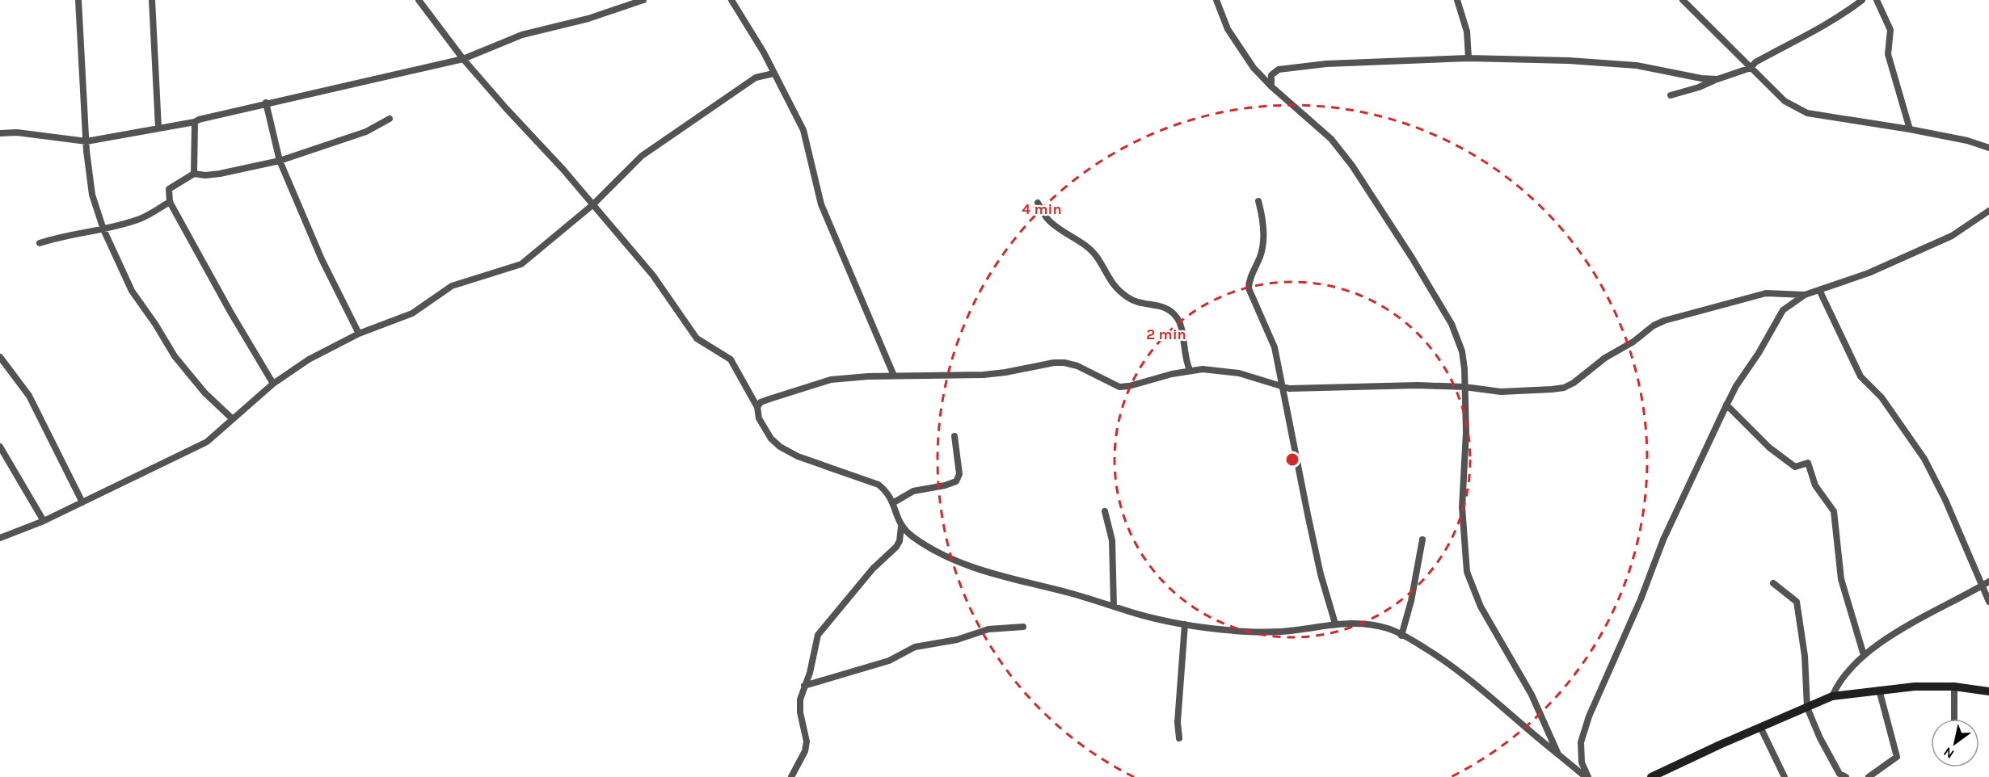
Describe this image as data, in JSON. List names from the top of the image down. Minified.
{"north":"bottom left","rings":["4 min","2 min"]}
